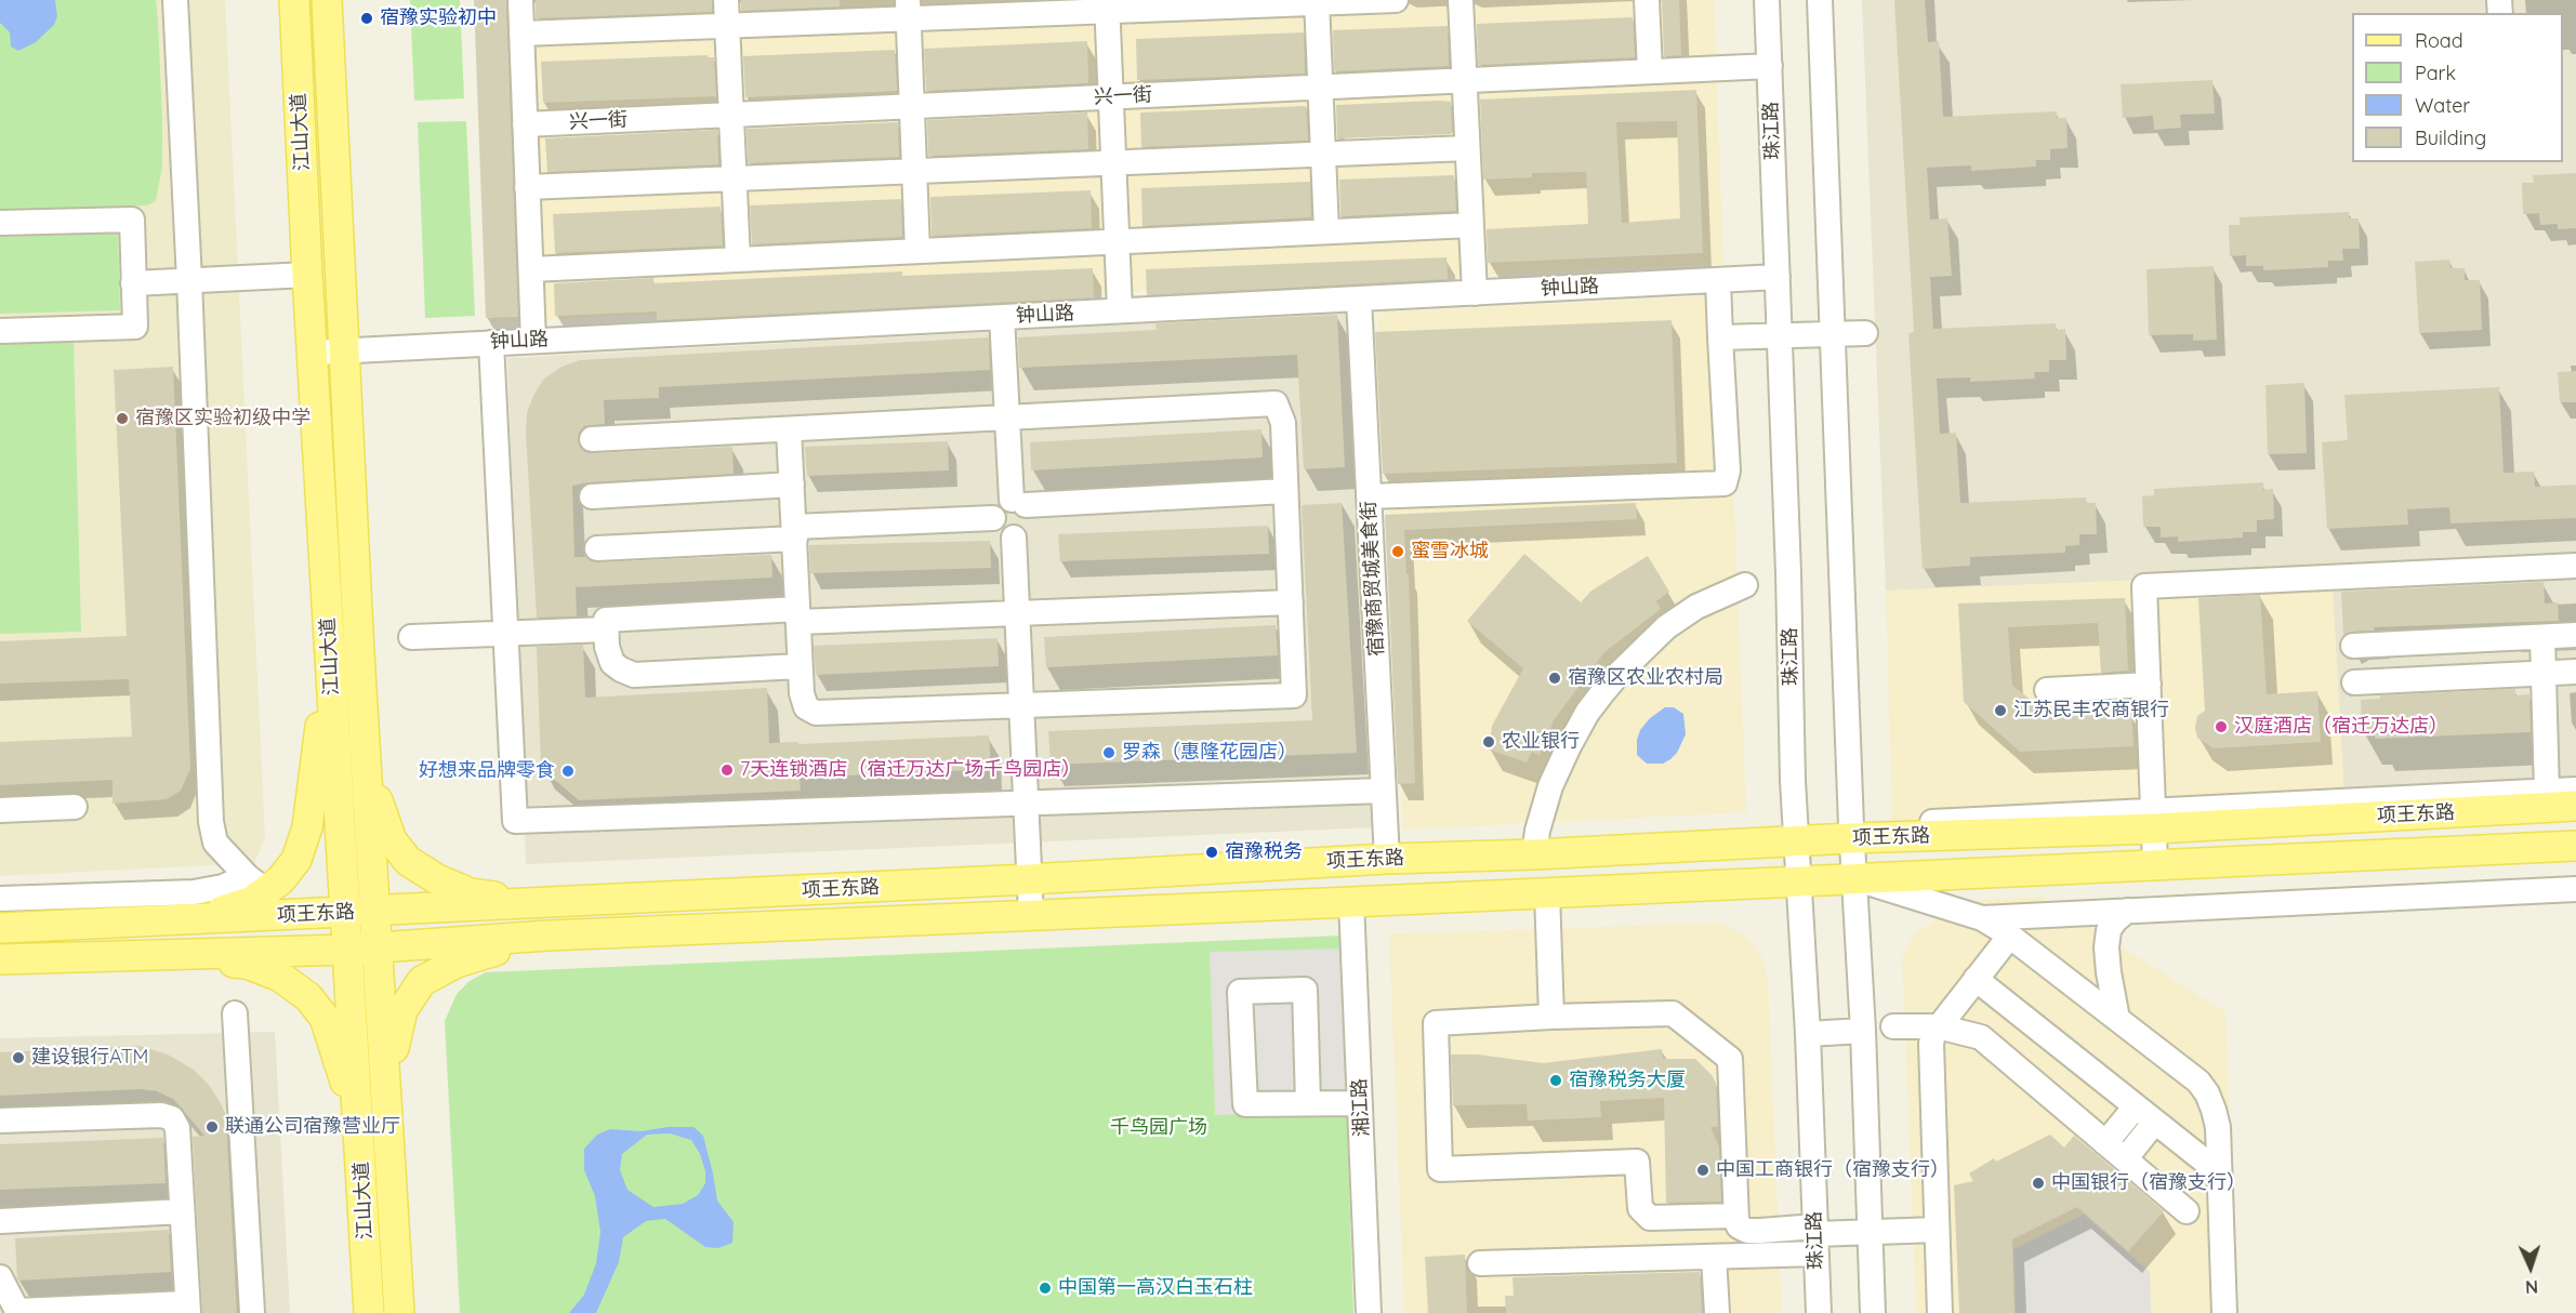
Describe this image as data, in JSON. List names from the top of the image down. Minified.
{"streets":{"main road":["江山大道","项王东路"],"street":["兴一街","珠江路","钟山路","宿豫商贸城美食街","湘江路"]},"crossings":[["兴一街","珠江路"],["珠江路","钟山路"],["珠江路","项王东路"],["江山大道","钟山路"],["江山大道","项王东路"],["钟山路","宿豫商贸城美食街"],["宿豫商贸城美食街","项王东路"],["项王东路","湘江路"]],"parks":["千鸟园广场"],"places":["宿豫实验初中","宿豫区实验初级中学","蜜雪冰城","宿豫区农业农村局","江苏民丰农商银行","汉庭酒店（宿迁万达店）","农业银行","罗森（惠隆花园店）","7天连锁酒店（宿迁万达广场千鸟园店）","好想来品牌零食","宿豫税务","建设银行ATM","宿豫税务大厦","联通公司宿豫营业厅","中国工商银行（宿豫支行）","中国银行（宿豫支行）","中国第一高汉白玉石柱"],"legend":["Road","Park","Water","Building"],"north":"bottom"}
